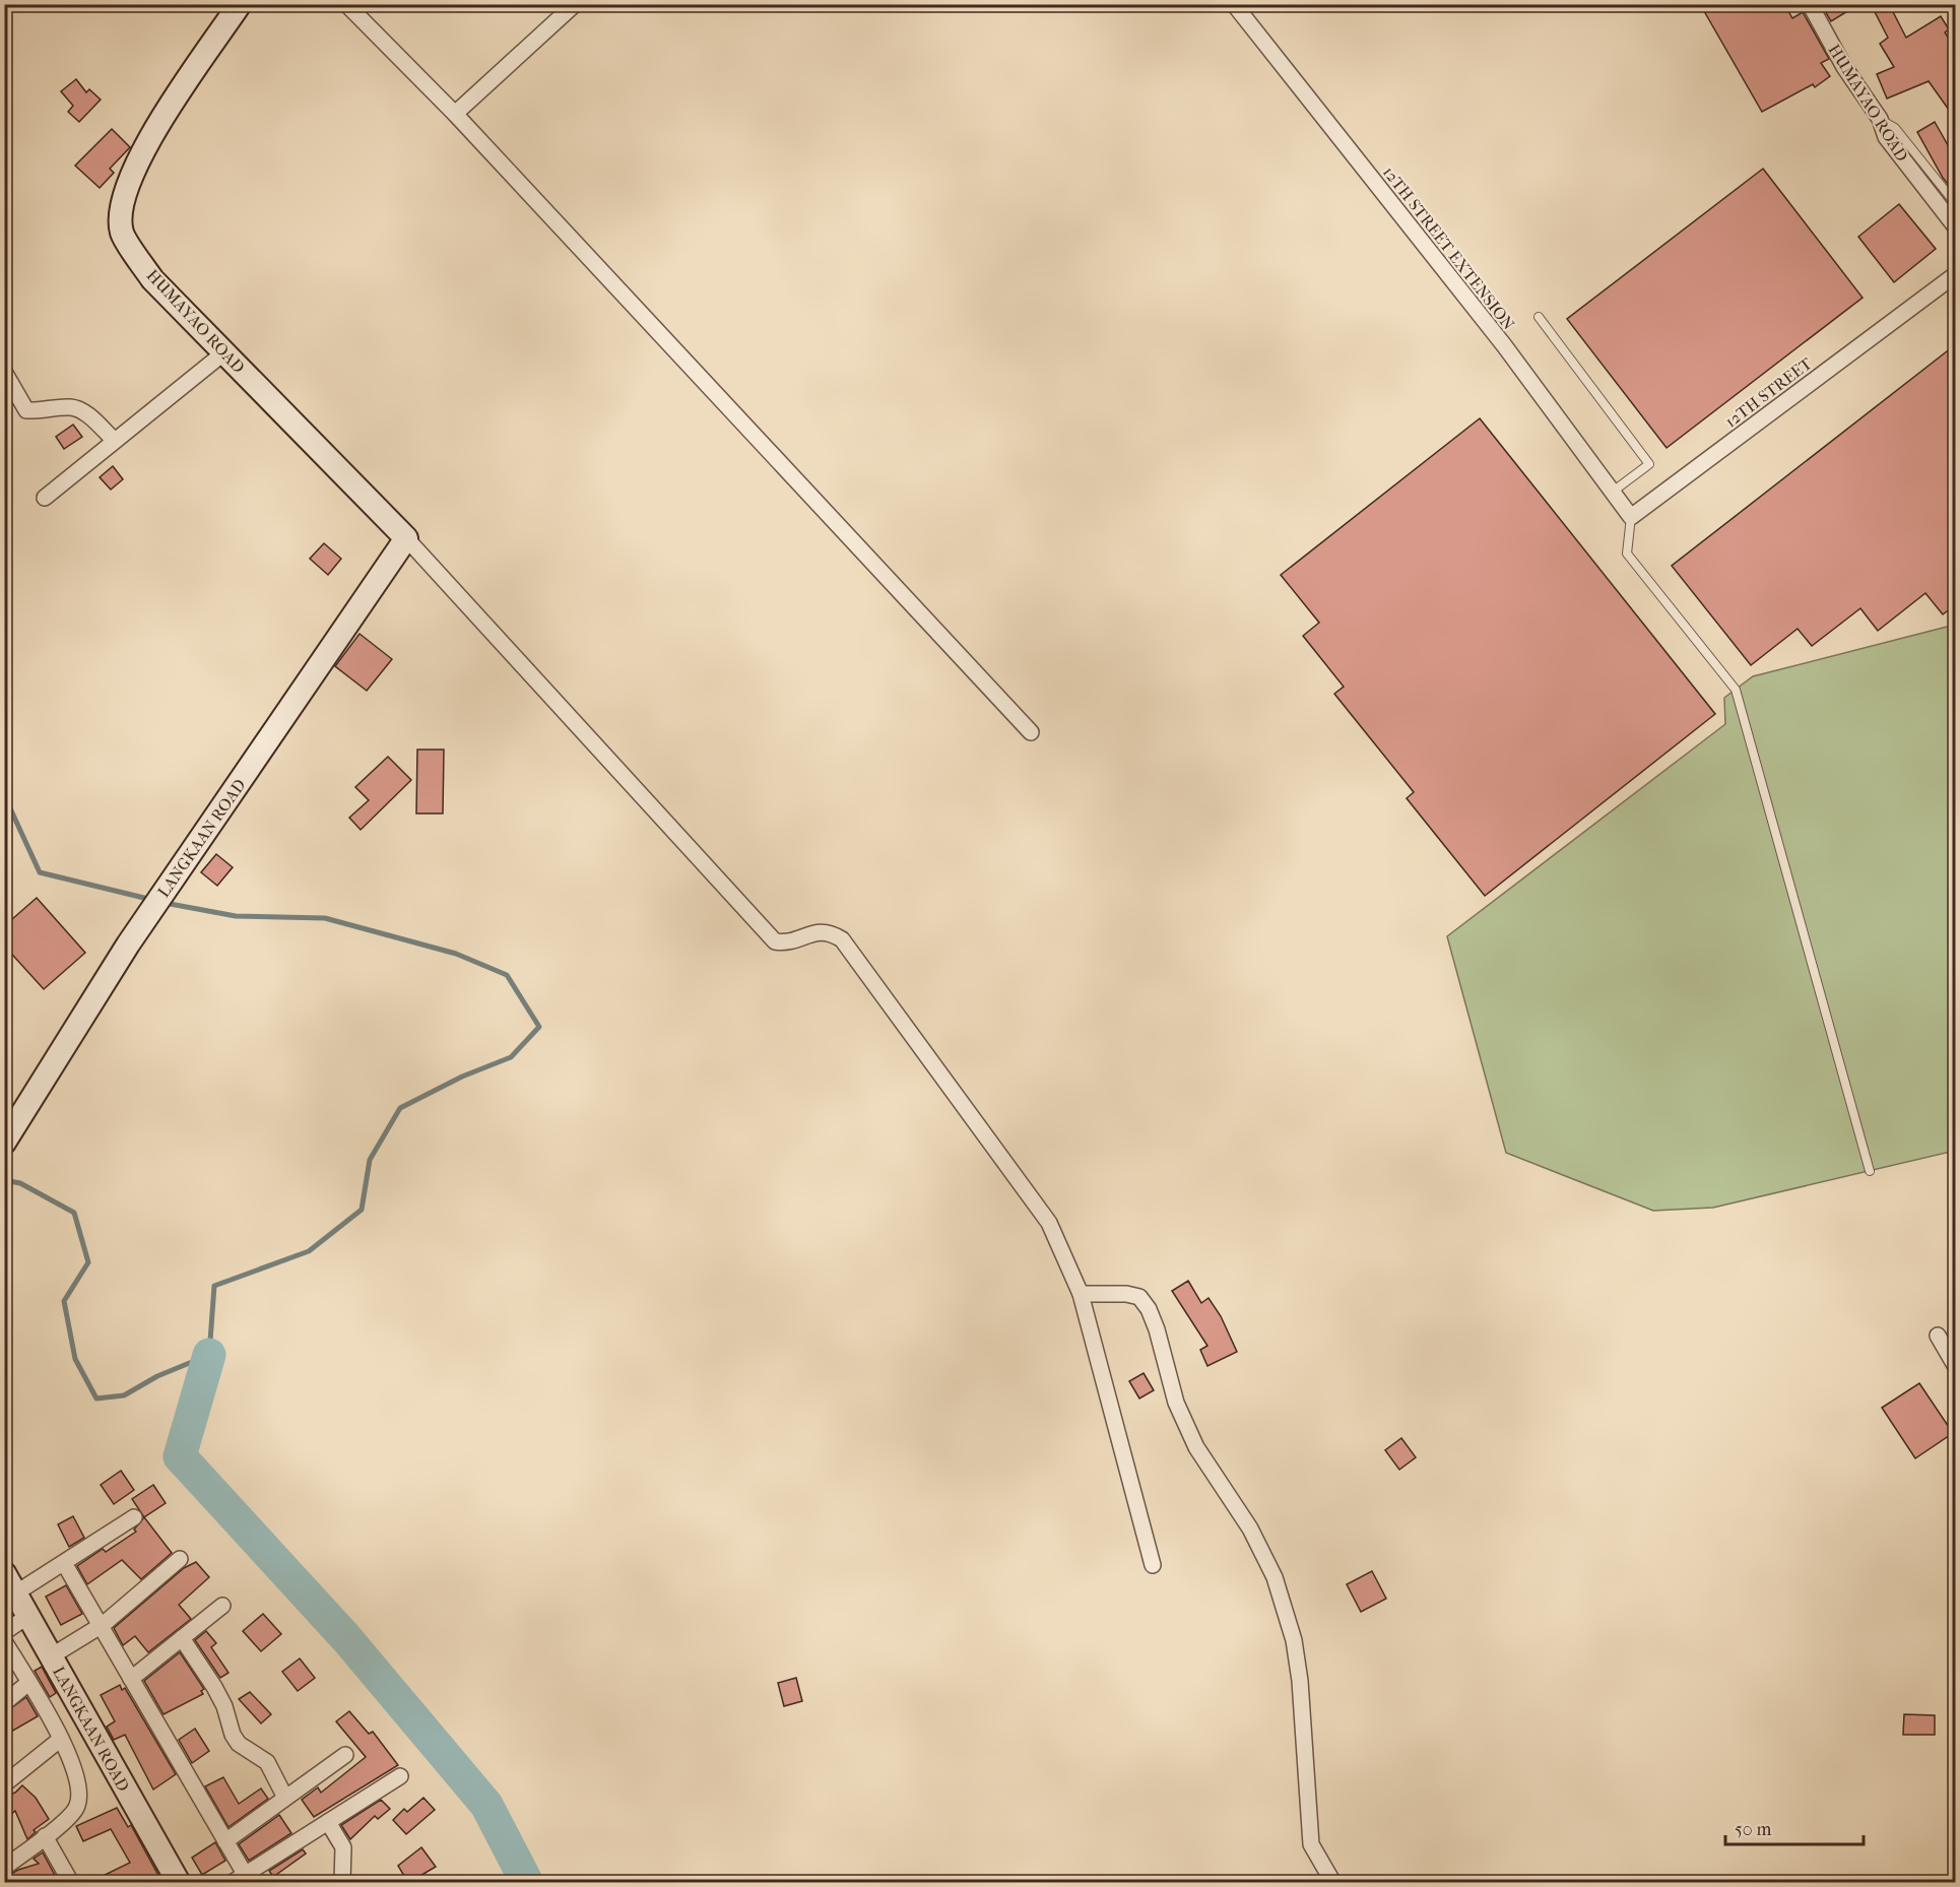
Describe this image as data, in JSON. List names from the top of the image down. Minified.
{"streets":{"street":["HUMAYAO ROAD","12TH STREET EXTENSION","12TH STREET","LANGKAAN ROAD"]},"crossings":[["HUMAYAO ROAD","LANGKAAN ROAD"],["12TH STREET EXTENSION","12TH STREET"]],"scale_bar":"50 m"}
